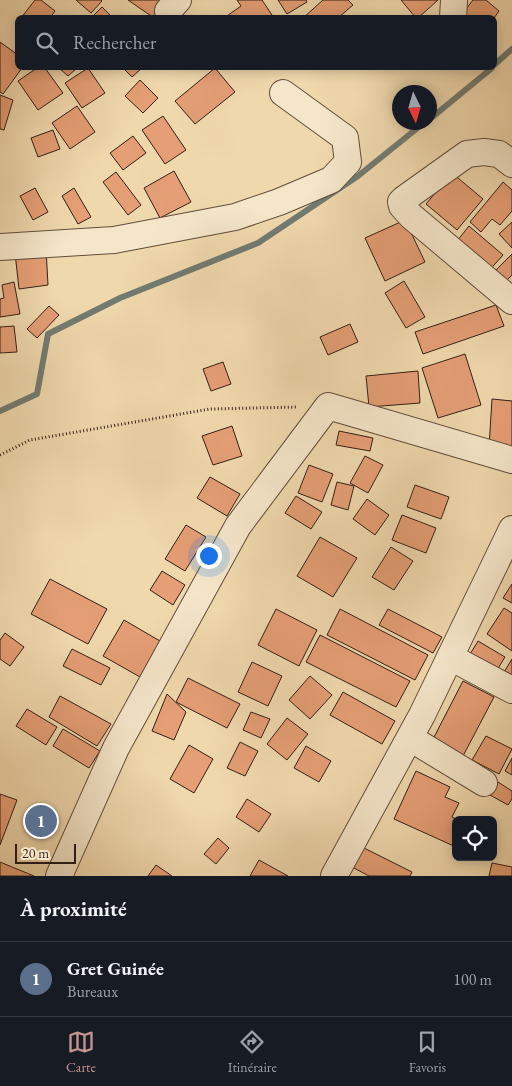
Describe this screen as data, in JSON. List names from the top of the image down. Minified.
{"scale_bar":"20 m","north":"bottom","page":{"search":"Rechercher","pins":"1","scale":"20 m","heading":"À proximité","list":[{"mark":"1","name":"Gret Guinée","note":"Bureaux","value":"100 m"}],"nav":["Carte","Itinéraire","Favoris"]}}
